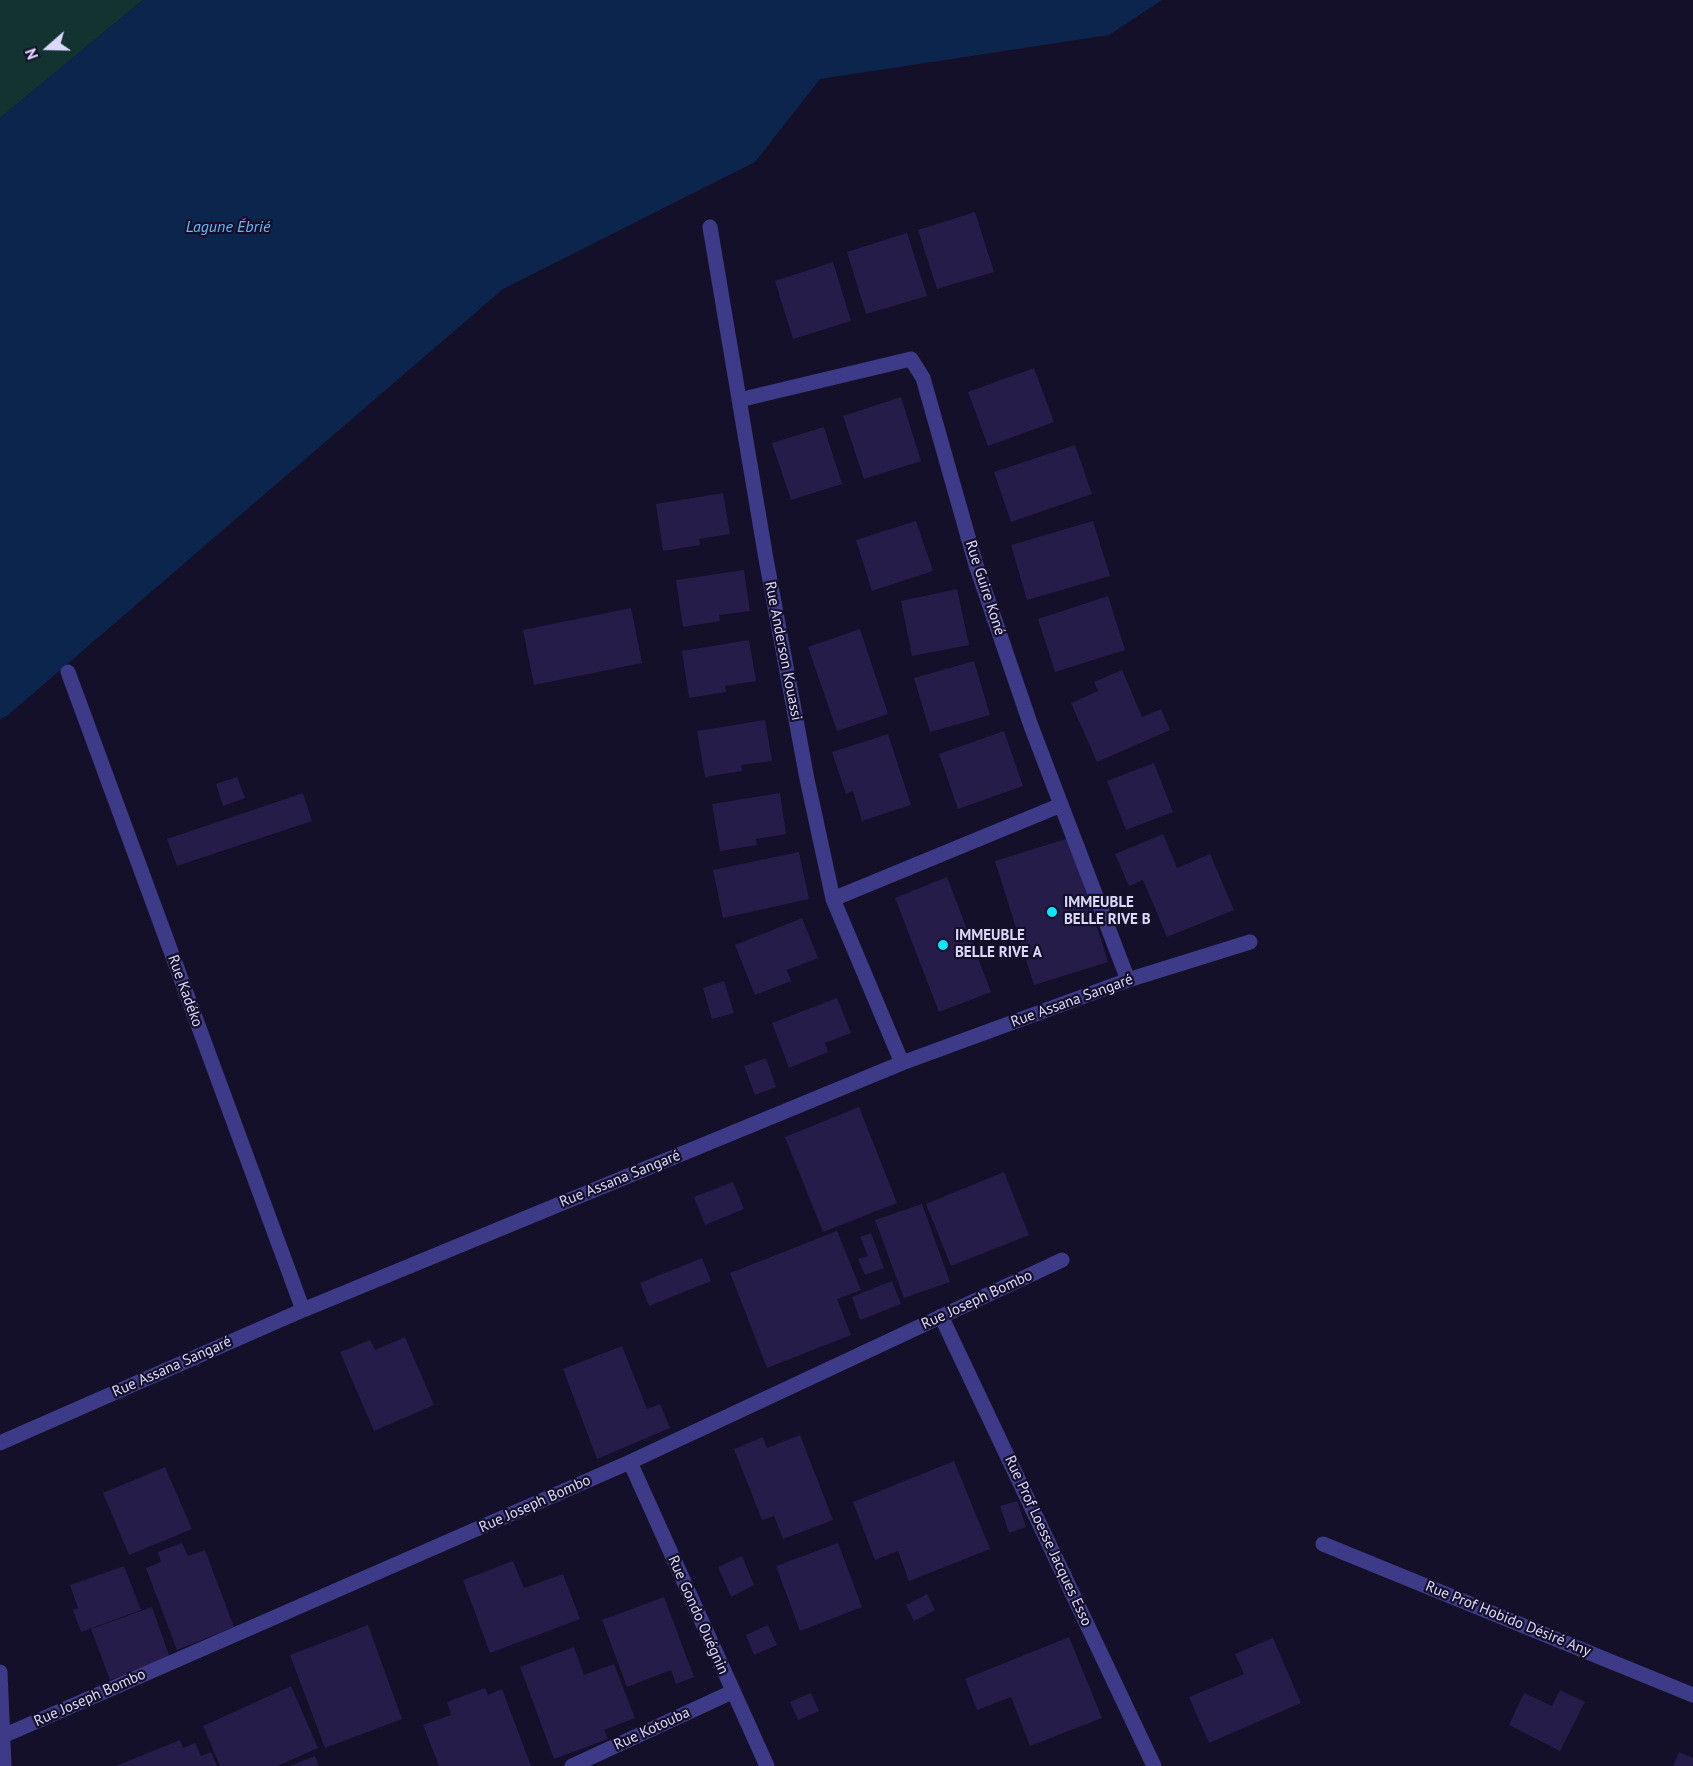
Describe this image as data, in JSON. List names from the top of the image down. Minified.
{"streets":{"street":["Rue Guire Koné","Rue Anderson Kouassi","Rue Kadéko","Rue Assana Sangaré","Rue Joseph Bombo","Rue Prof Loesse Jacques Esso","Rue Gondo Ouégnin","Rue Prof Hobido Désiré Any","Rue Kotouba"]},"crossings":[["Rue Guire Koné","Rue Anderson Kouassi"],["Rue Guire Koné","Rue Assana Sangaré"],["Rue Anderson Kouassi","Rue Assana Sangaré"],["Rue Kadéko","Rue Assana Sangaré"],["Rue Joseph Bombo","Rue Prof Loesse Jacques Esso"],["Rue Joseph Bombo","Rue Gondo Ouégnin"],["Rue Gondo Ouégnin","Rue Kotouba"]],"water":["Lagune Ébrié"],"places":["IMMEUBLE BELLE RIVE B","IMMEUBLE BELLE RIVE A"],"north":"left"}
